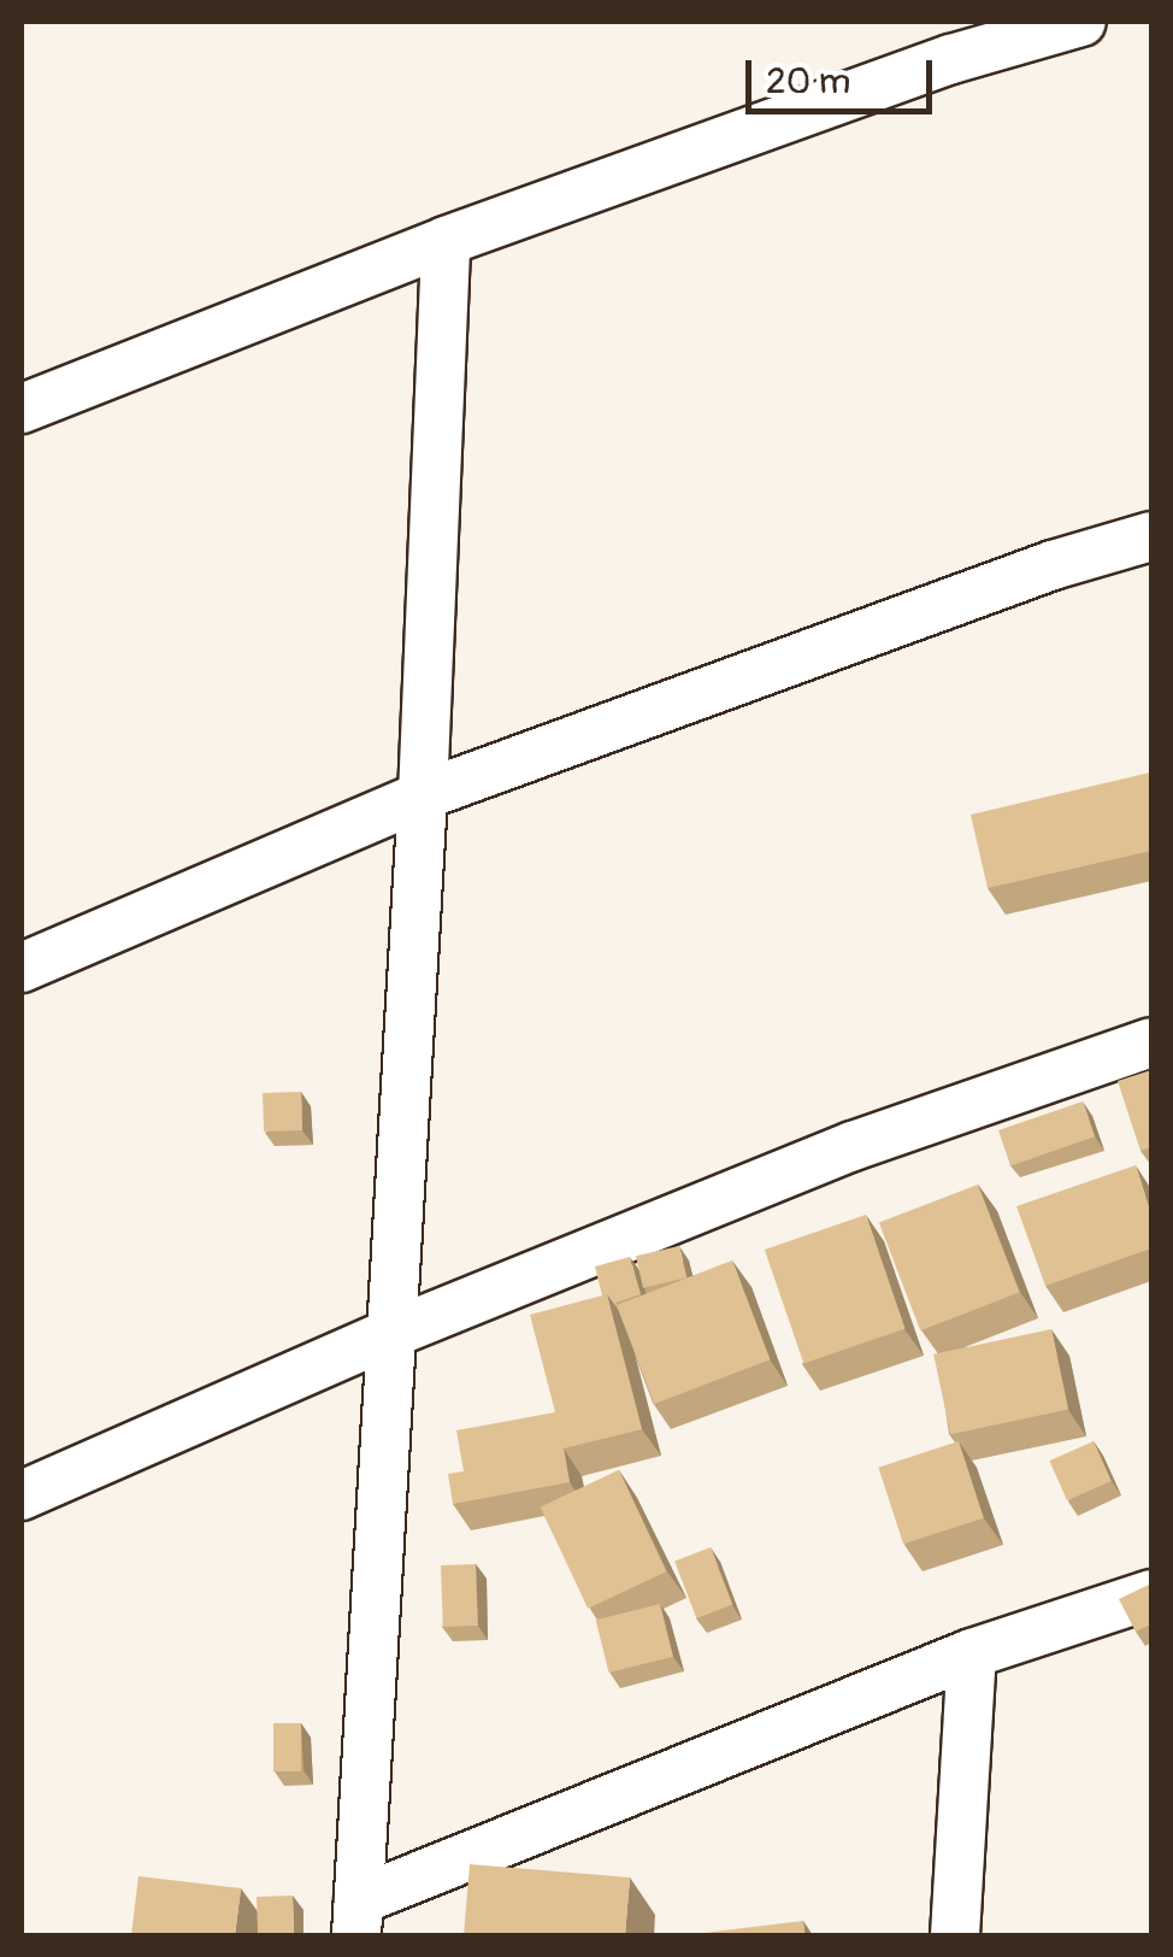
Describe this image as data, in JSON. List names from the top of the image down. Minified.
{"scale_bar":"20 m"}
